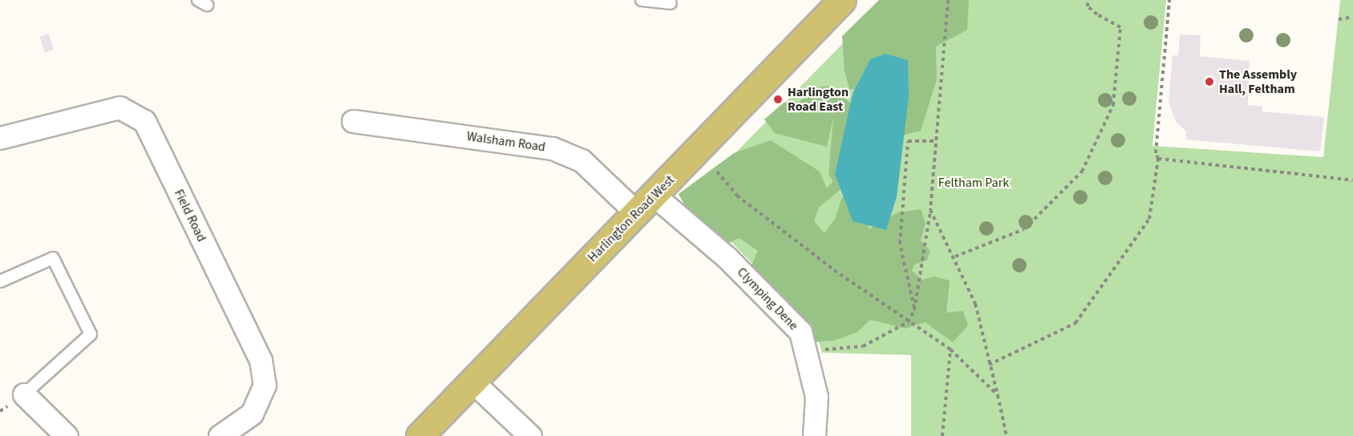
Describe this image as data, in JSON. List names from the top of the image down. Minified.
{"streets":{"main road":["Harlington Road West"],"street":["Walsham Road","Field Road","Clymping Dene"]},"crossings":[["Walsham Road","Harlington Road West"],["Walsham Road","Clymping Dene"],["Harlington Road West","Clymping Dene"]],"parks":["Feltham Park"],"places":["The Assembly Hall, Feltham","Harlington Road East"]}
